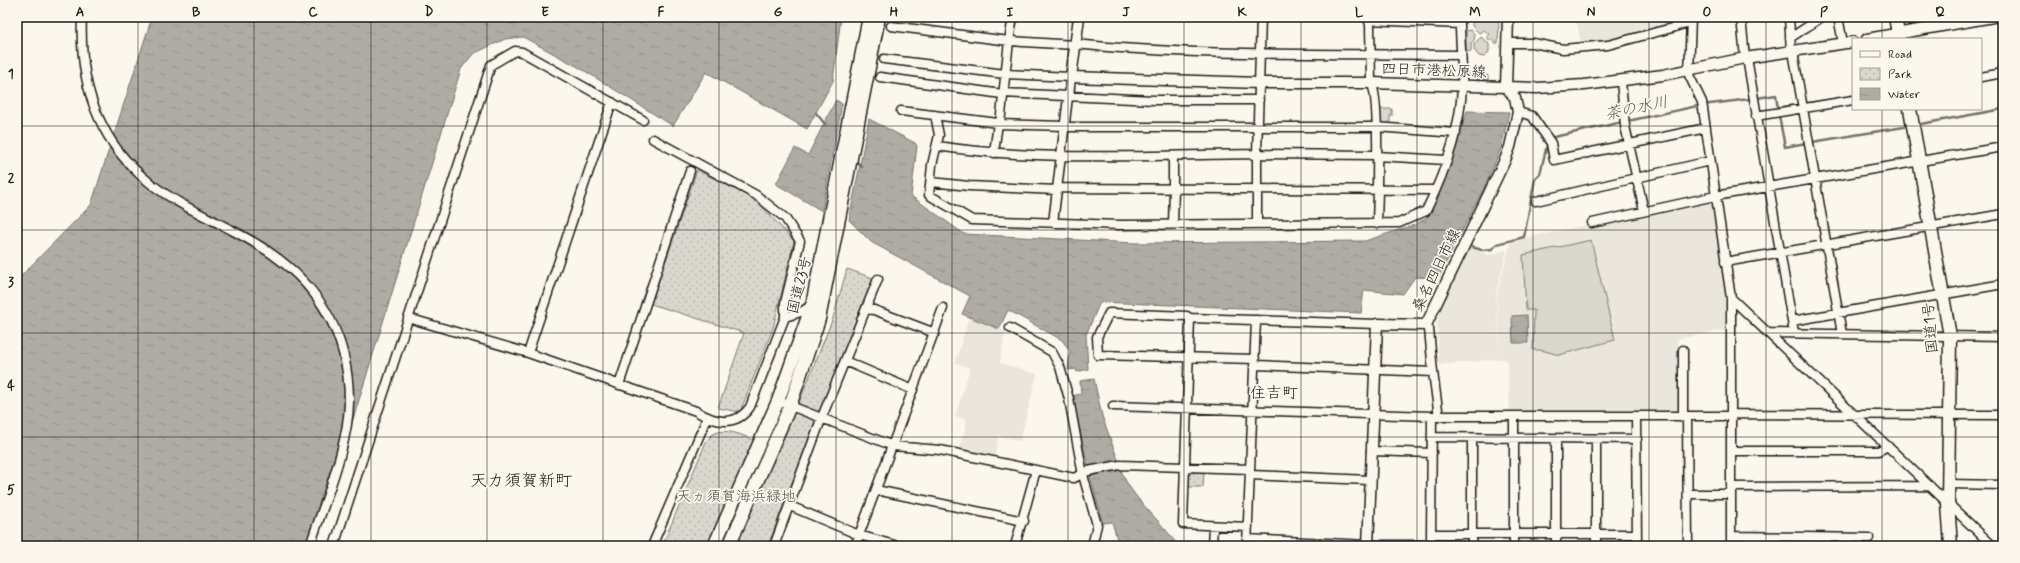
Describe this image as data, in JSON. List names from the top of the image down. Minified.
{"streets":{"highway":["国道23号","国道1号"],"main road":["四日市港松原線","桑名四日市線"]},"districts":["住吉町","天カ須賀新町"],"water":["茶の水川"],"parks":["天ヵ須賀海浜緑地"],"legend":["Road","Park","Water"],"grid":{"columns":["A","B","C","D","E","F","G","H","I","J","K","L","M","N","O","P","Q"],"rows":["1","2","3","4","5"]}}
